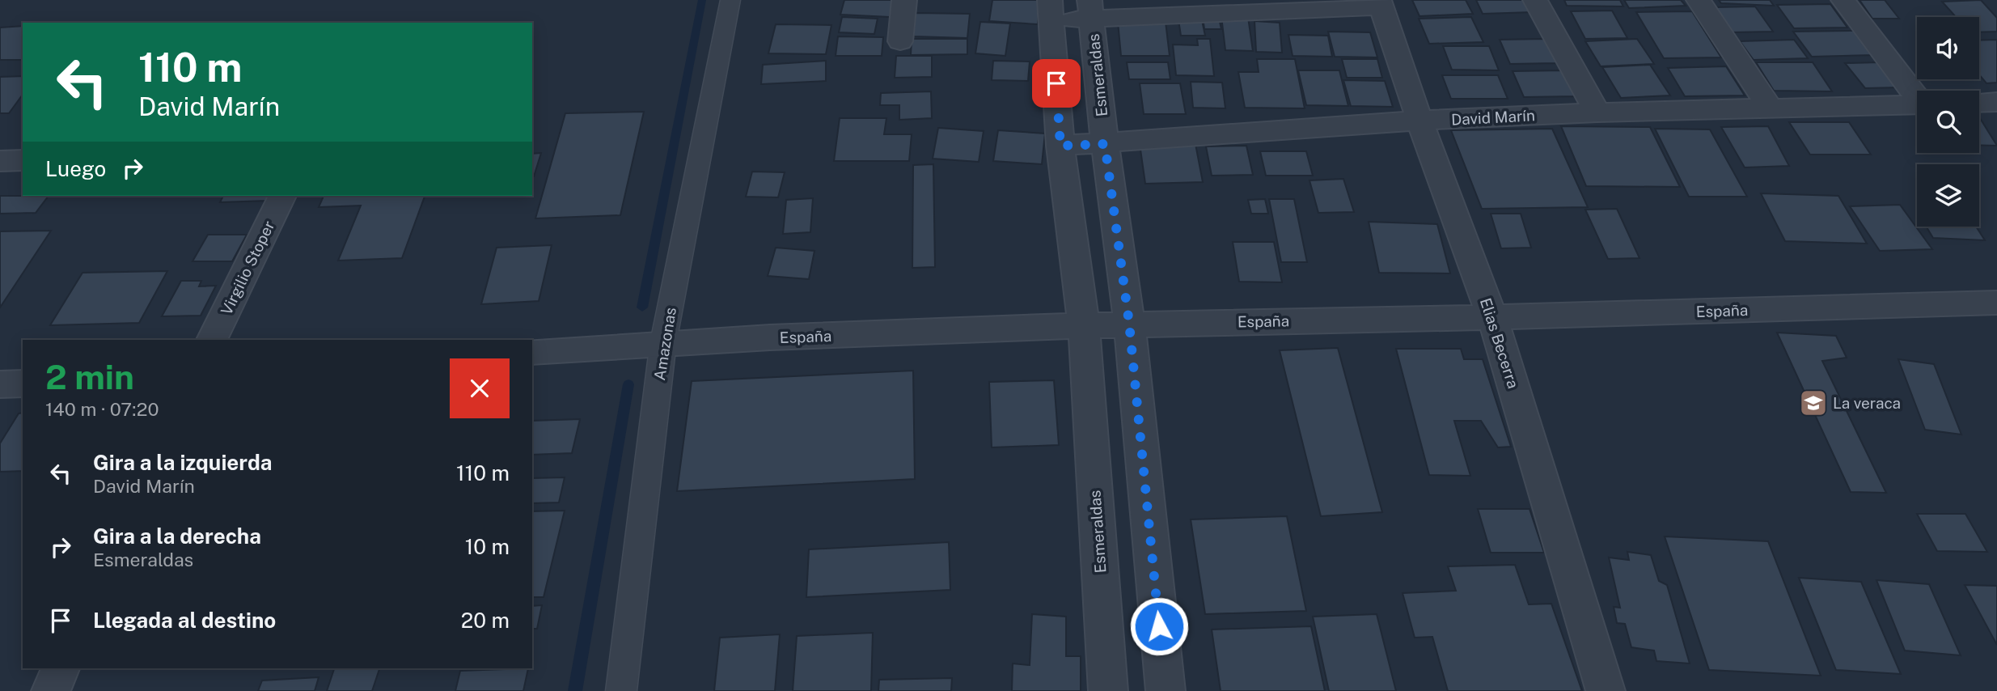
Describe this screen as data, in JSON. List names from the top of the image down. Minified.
{"streets":{"street":["Esmeraldas","David Marín","Virgilio Stoper","España","Elias Becerra","Amazonas"]},"crossings":[["Esmeraldas","David Marín"],["Esmeraldas","España"],["David Marín","Elias Becerra"],["España","Elias Becerra"],["España","Amazonas"]],"places":{"school or university":["La veraca"]},"page":{"turn":["110 m","David Marín"],"then":"Luego","heading":["2 min","140 m · 07:20"],"list":[{"name":"Gira a la izquierda","note":"David Marín","value":"110 m"},{"name":"Gira a la derecha","note":"Esmeraldas","value":"10 m"},{"name":"Llegada al destino","value":"20 m"}]}}
